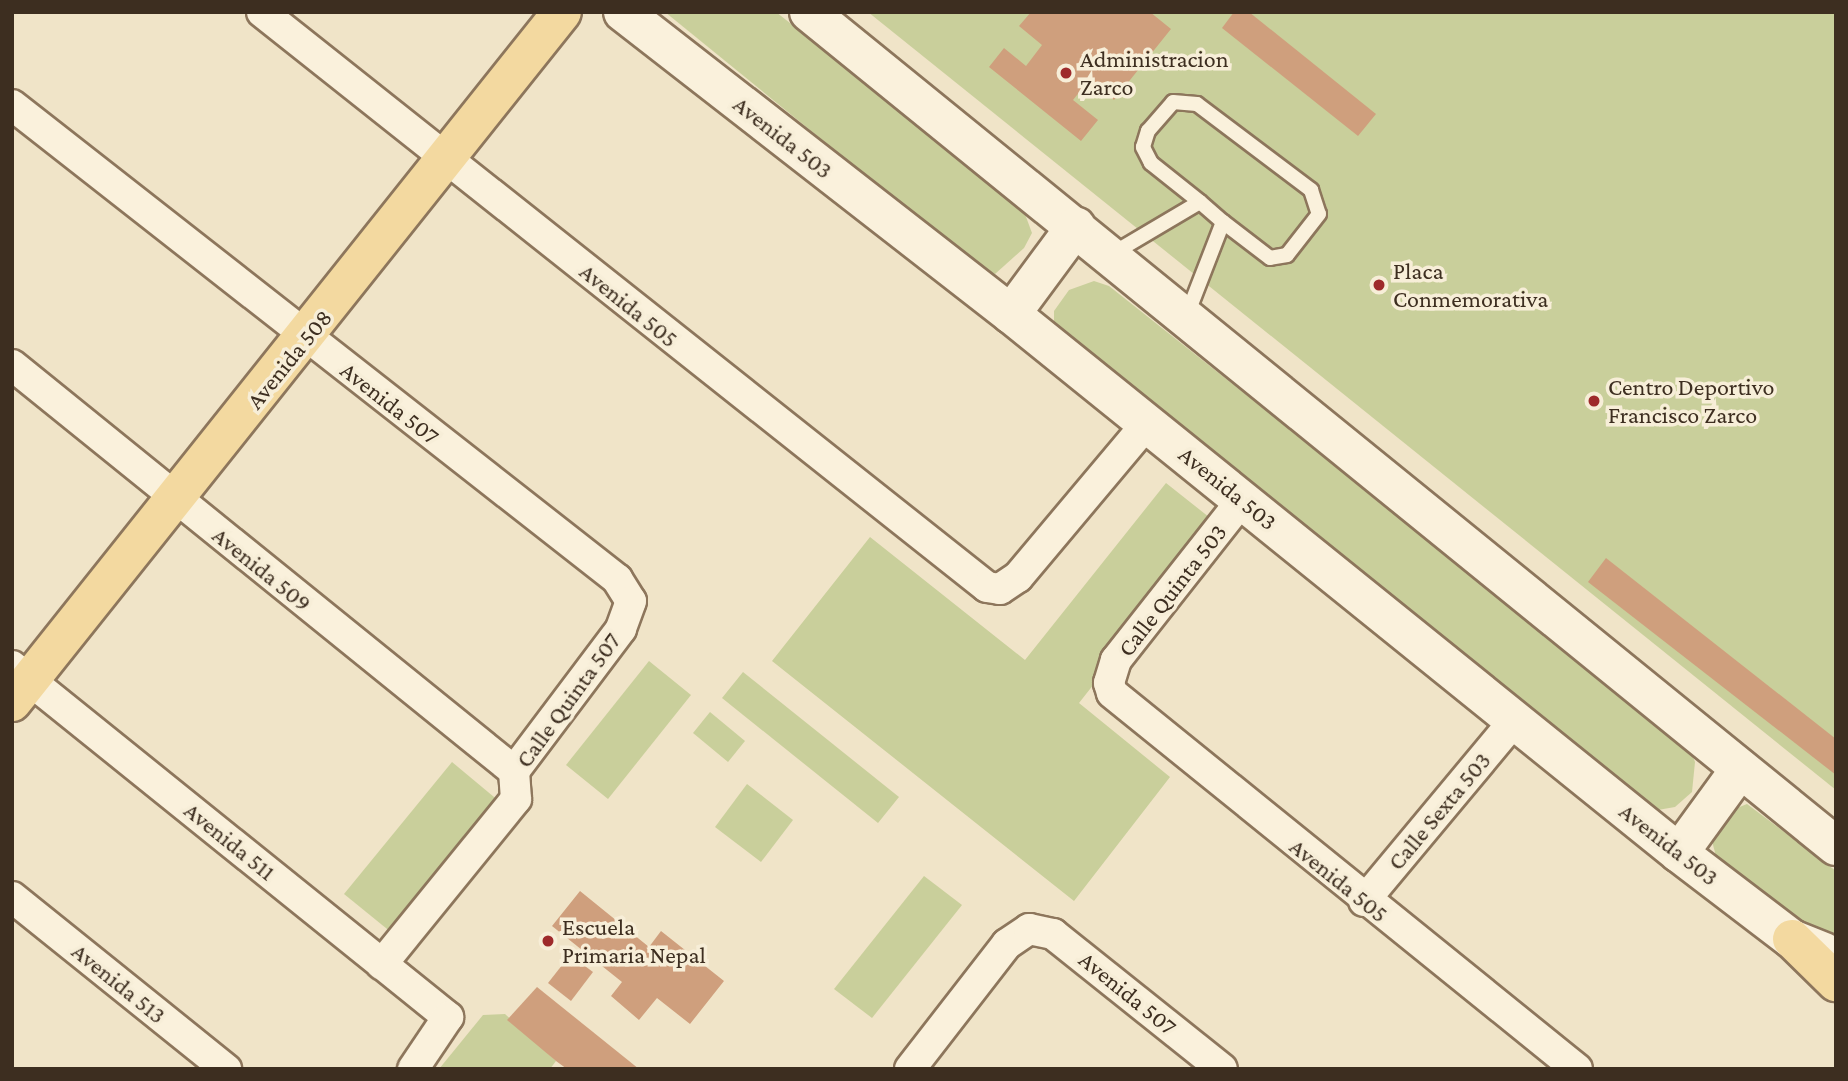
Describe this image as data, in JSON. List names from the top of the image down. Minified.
{"streets":{"main road":["Avenida 508"],"street":["Avenida 503","Avenida 505","Avenida 507","Avenida 509","Calle Quinta 503","Calle Quinta 507","Calle Sexta 503","Avenida 511","Avenida 513"]},"crossings":[["Avenida 503","Avenida 505"],["Avenida 503","Calle Quinta 503"],["Avenida 503","Calle Sexta 503"],["Avenida 505","Avenida 508"],["Avenida 505","Calle Quinta 503"],["Avenida 505","Calle Sexta 503"],["Avenida 508","Avenida 507"],["Avenida 508","Avenida 509"],["Avenida 508","Avenida 511"],["Avenida 507","Calle Quinta 507"],["Avenida 509","Calle Quinta 507"],["Calle Quinta 507","Avenida 511"]],"places":["Administracion Zarco","Placa Conmemorativa","Centro Deportivo Francisco Zarco","Escuela Primaria Nepal"]}
